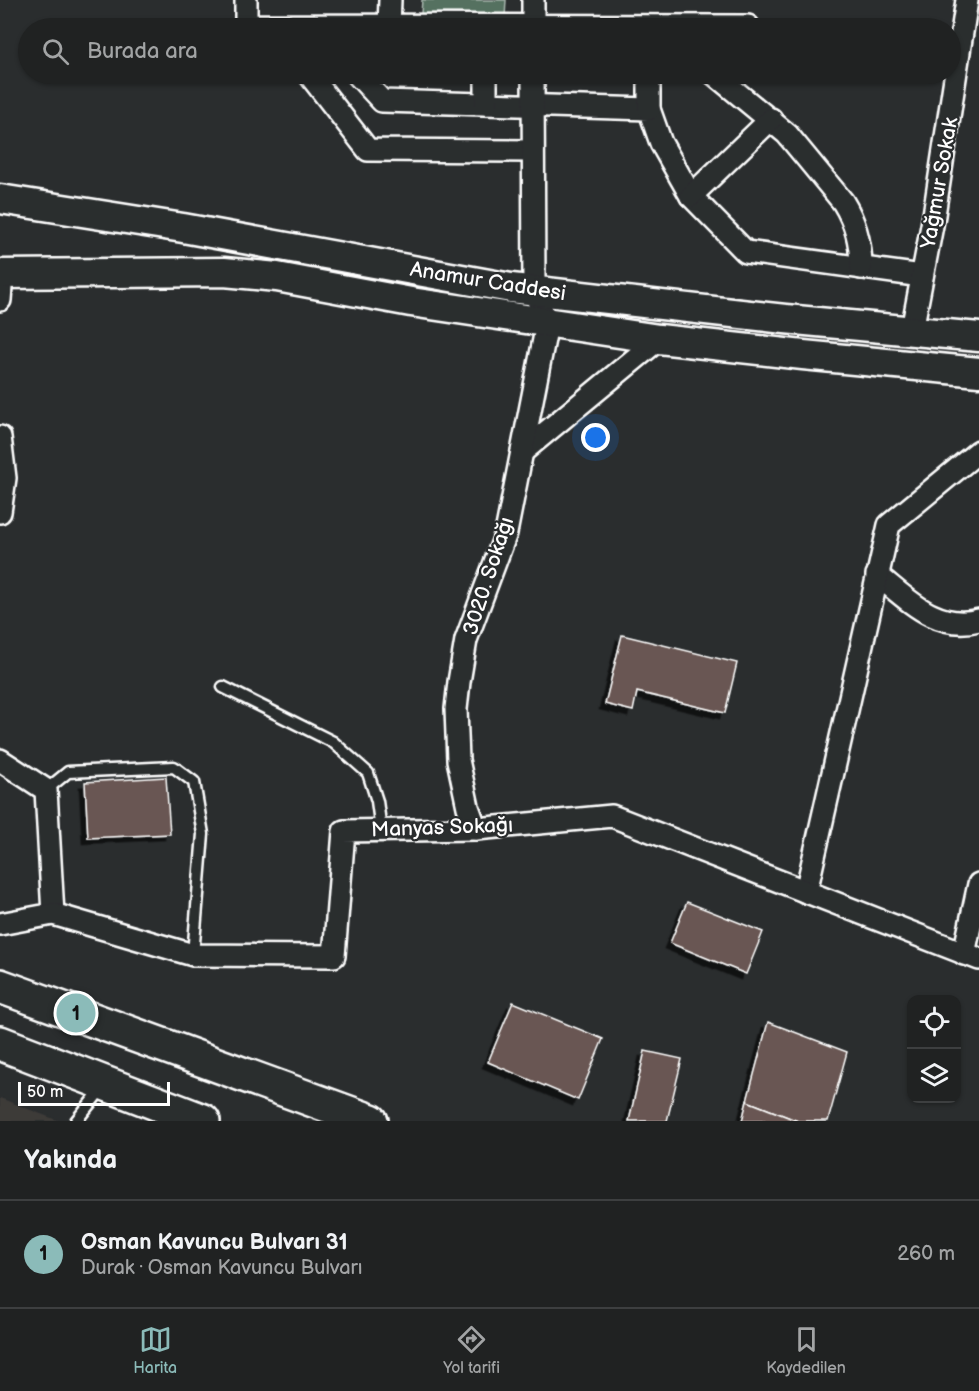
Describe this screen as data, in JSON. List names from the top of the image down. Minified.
{"streets":{"street":["Yağmur Sokak","Anamur Caddesi","3020. Sokağı","Manyas Sokağı"]},"crossings":[["Yağmur Sokak","Anamur Caddesi"],["Anamur Caddesi","3020. Sokağı"],["3020. Sokağı","Manyas Sokağı"]],"scale_bar":"50 m","page":{"search":"Burada ara","pins":"1","scale":"50 m","heading":"Yakında","list":[{"mark":"1","name":"Osman Kavuncu Bulvarı 31","note":"Durak · Osman Kavuncu Bulvarı","value":"260 m"}],"nav":["Harita","Yol tarifi","Kaydedilen"]}}
